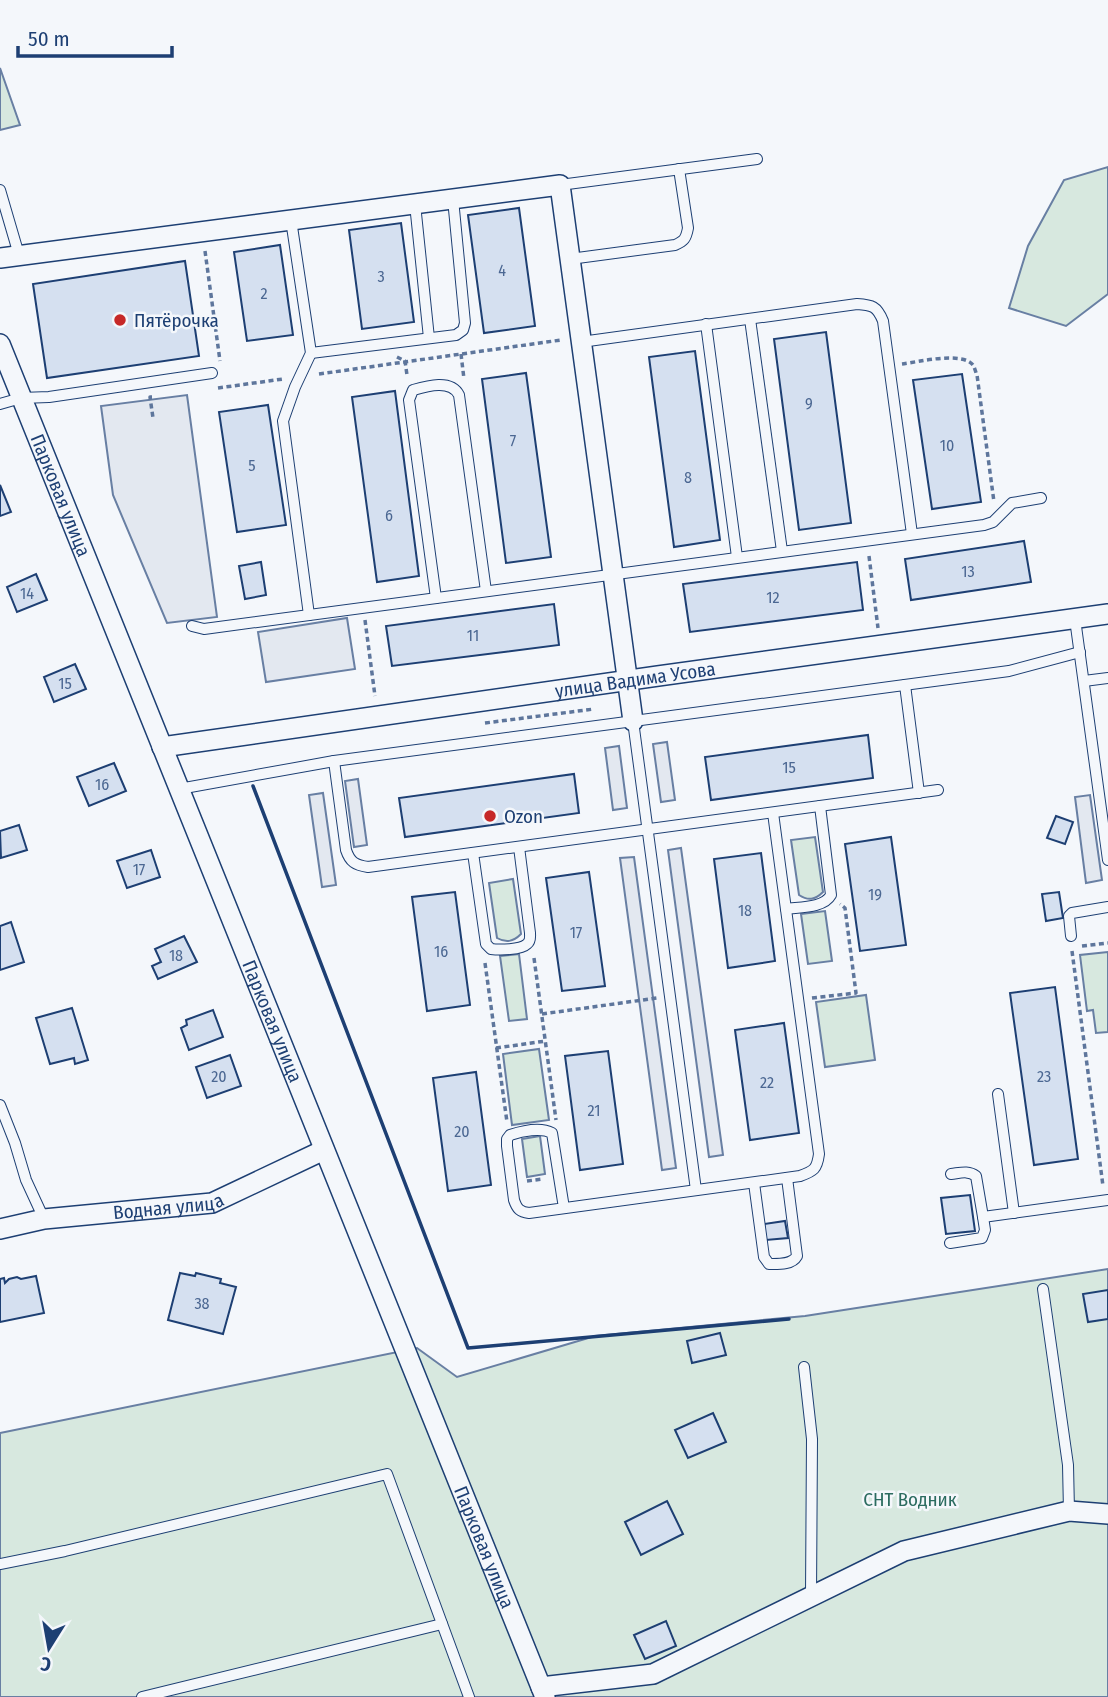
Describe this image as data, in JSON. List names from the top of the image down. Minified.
{"streets":{"street":["Парковая улица","улица Вадима Усова","Водная улица"]},"crossings":[["Парковая улица","улица Вадима Усова"],["Парковая улица","Водная улица"]],"parks":["СНТ Водник"],"places":["Пятёрочка","Ozon"],"house_numbers":["4","3","2","9","7","10","5","8","6","13","14","12","11","15","15","16","17","19","18","17","16","18","20","23","22","21","20","38"],"scale_bar":"50 m","north":"bottom"}
